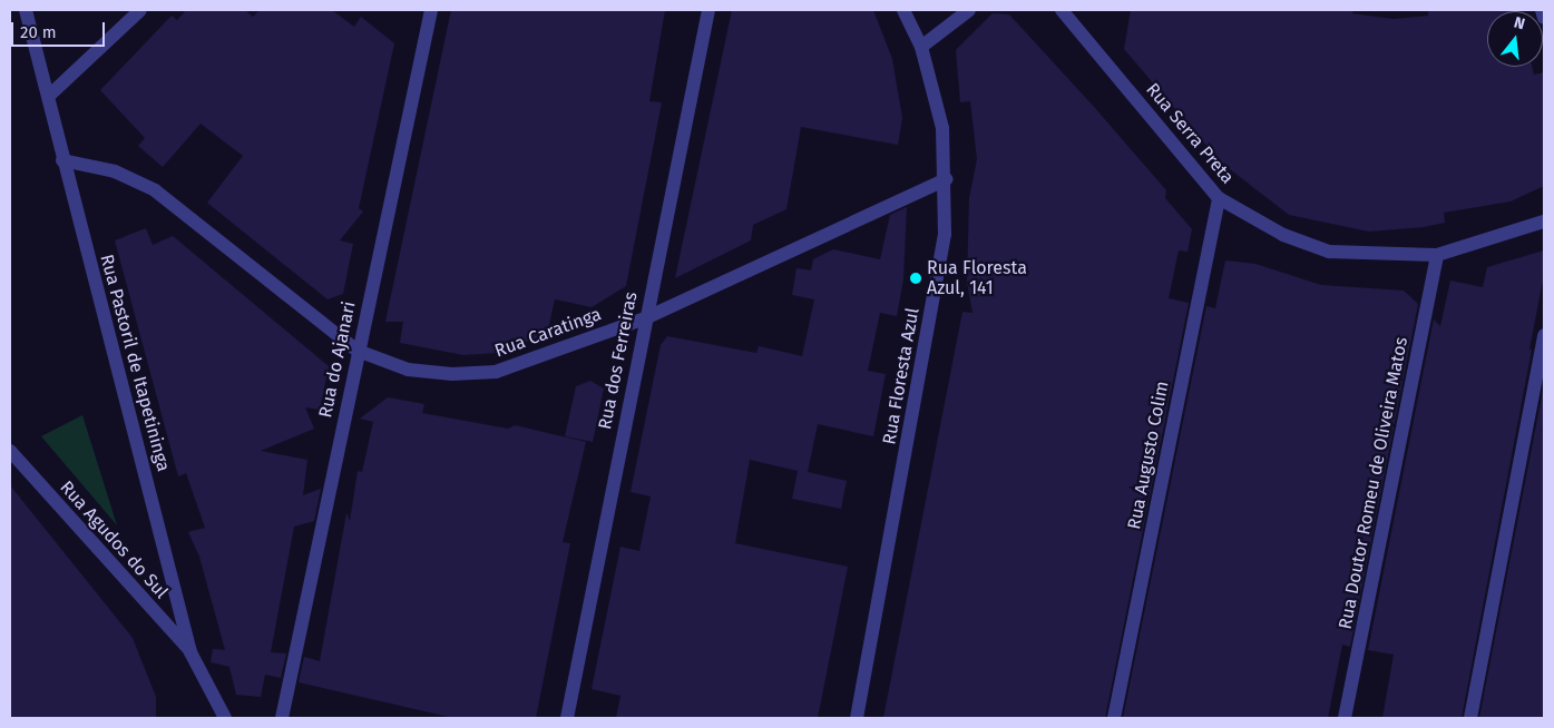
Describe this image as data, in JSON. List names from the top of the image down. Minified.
{"streets":{"street":["Rua Serra Preta","Rua Caratinga","Rua do Ajanari","Rua dos Ferreiras","Rua Pastoril de Itapetininga","Rua Floresta Azul","Rua Augusto Colim","Rua Doutor Romeu de Oliveira Matos","Rua Agudos do Sul"]},"crossings":[["Rua Serra Preta","Rua Augusto Colim"],["Rua Serra Preta","Rua Doutor Romeu de Oliveira Matos"],["Rua Caratinga","Rua do Ajanari"],["Rua Caratinga","Rua dos Ferreiras"],["Rua Caratinga","Rua Pastoril de Itapetininga"],["Rua Caratinga","Rua Floresta Azul"],["Rua Pastoril de Itapetininga","Rua Agudos do Sul"]],"places":["Rua Floresta Azul, 141"],"scale_bar":"20 m","north":"top"}
